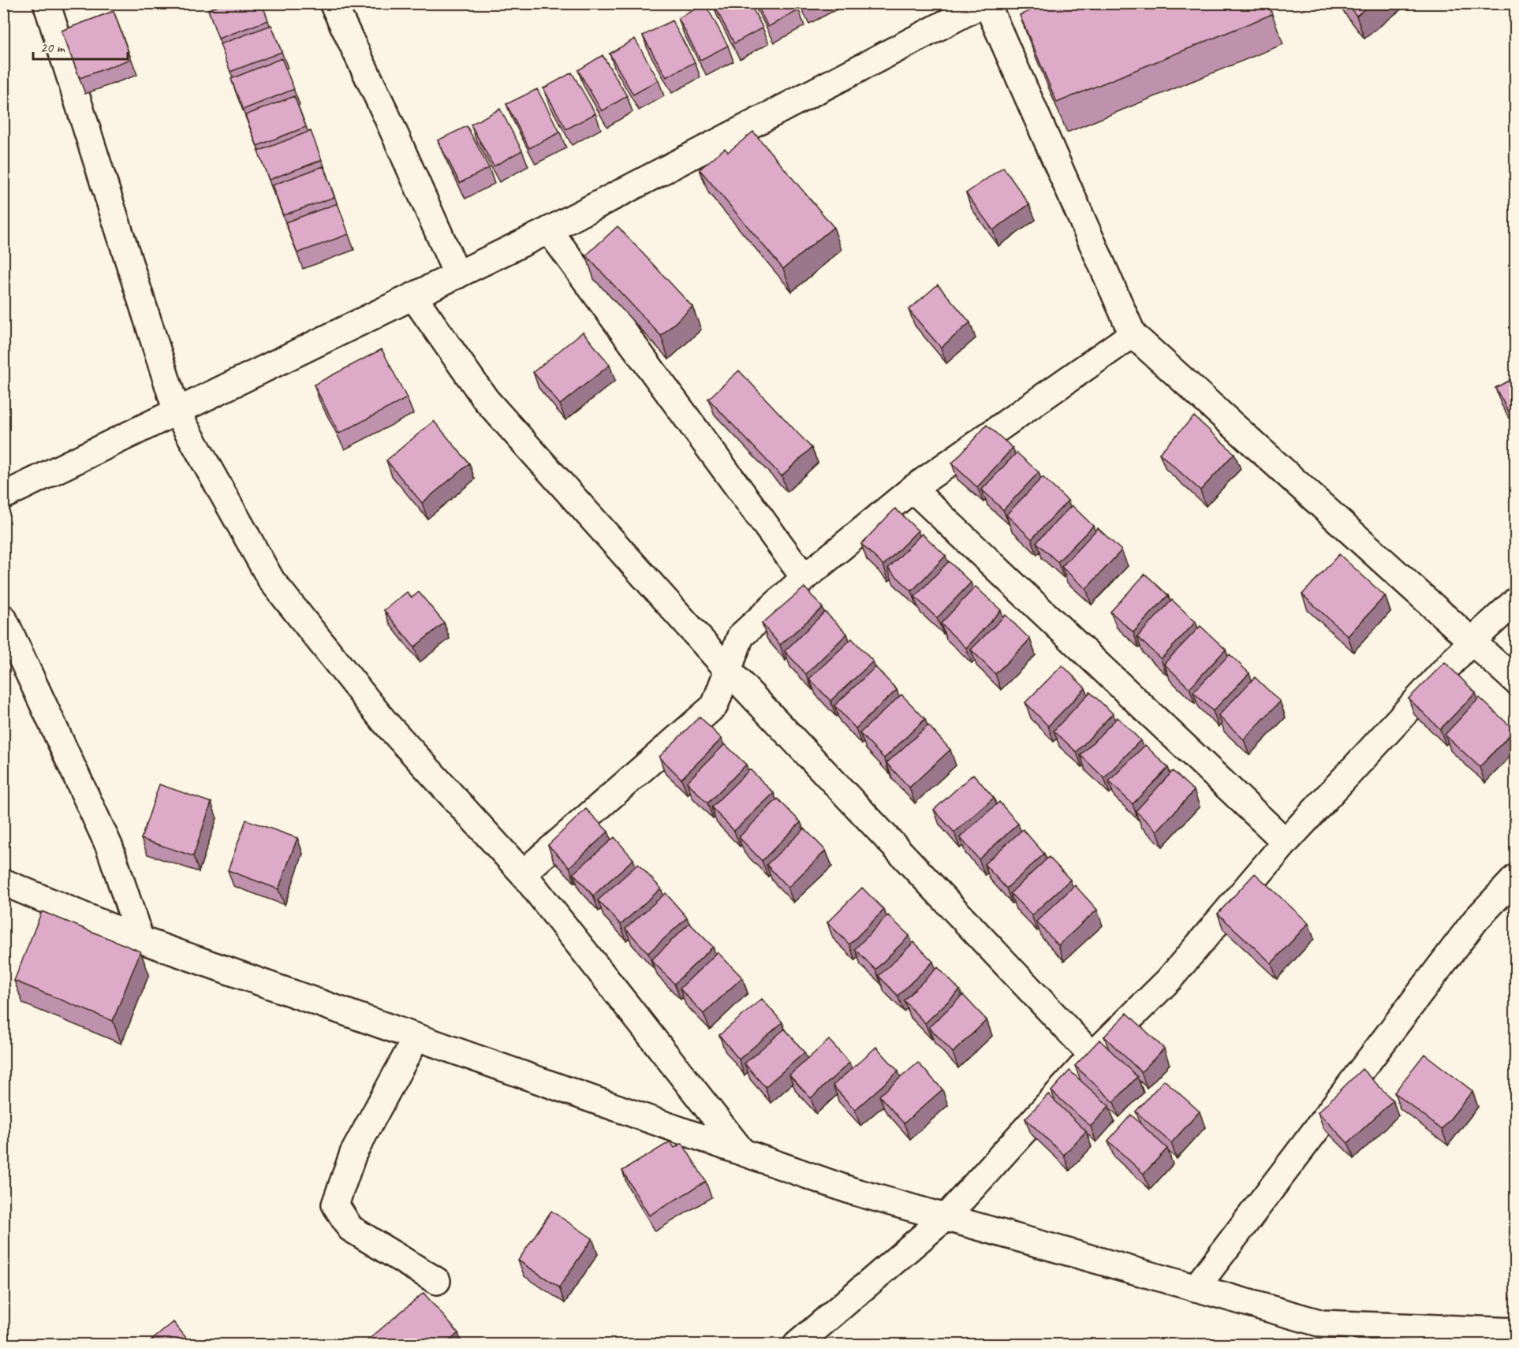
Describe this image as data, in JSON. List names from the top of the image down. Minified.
{"scale_bar":"20 m"}
